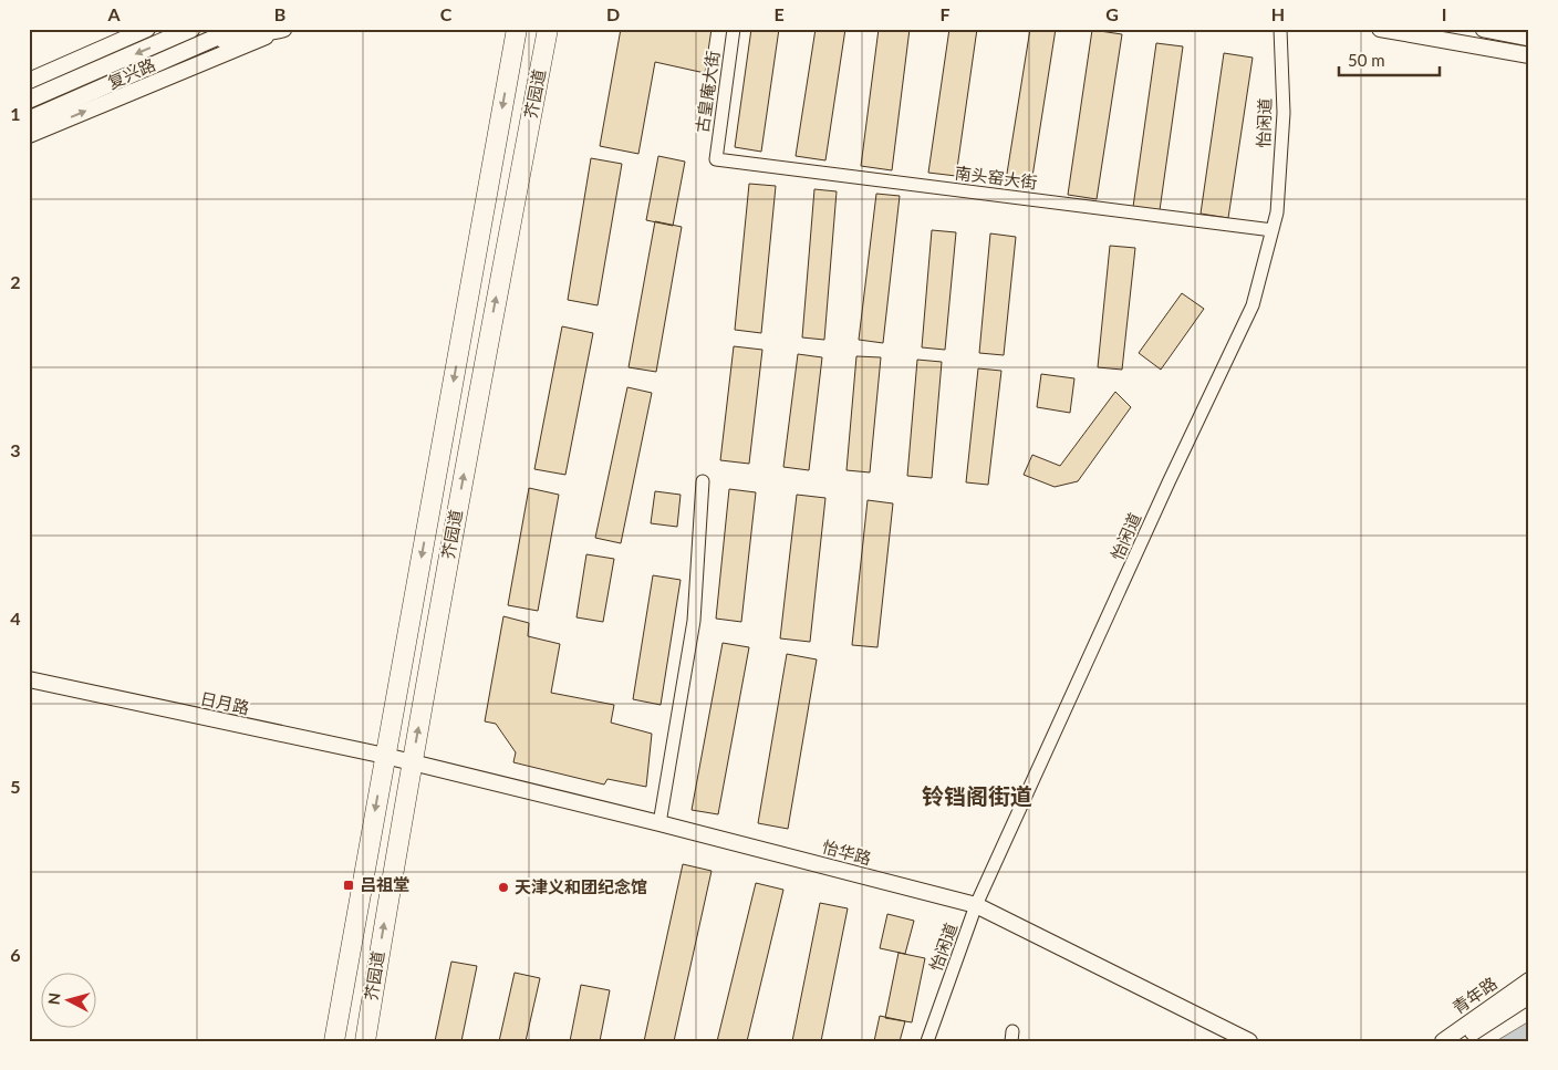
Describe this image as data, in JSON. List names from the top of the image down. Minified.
{"streets":{"main road":["复兴路","芥园道"],"street":["古皇庵大街","怡闲道","南头窑大街","日月路","怡华路","青年路"]},"crossings":[["古皇庵大街","南头窑大街"],["芥园道","日月路"],["芥园道","怡华路"],["怡闲道","南头窑大街"],["怡闲道","怡华路"],["日月路","怡华路"]],"districts":["铃铛阁街道"],"places":{"transit":["吕祖堂"],"other":["天津义和团纪念馆"]},"scale_bar":"50 m","north":"left","grid":{"columns":["A","B","C","D","E","F","G","H","I"],"rows":["1","2","3","4","5","6"]}}
